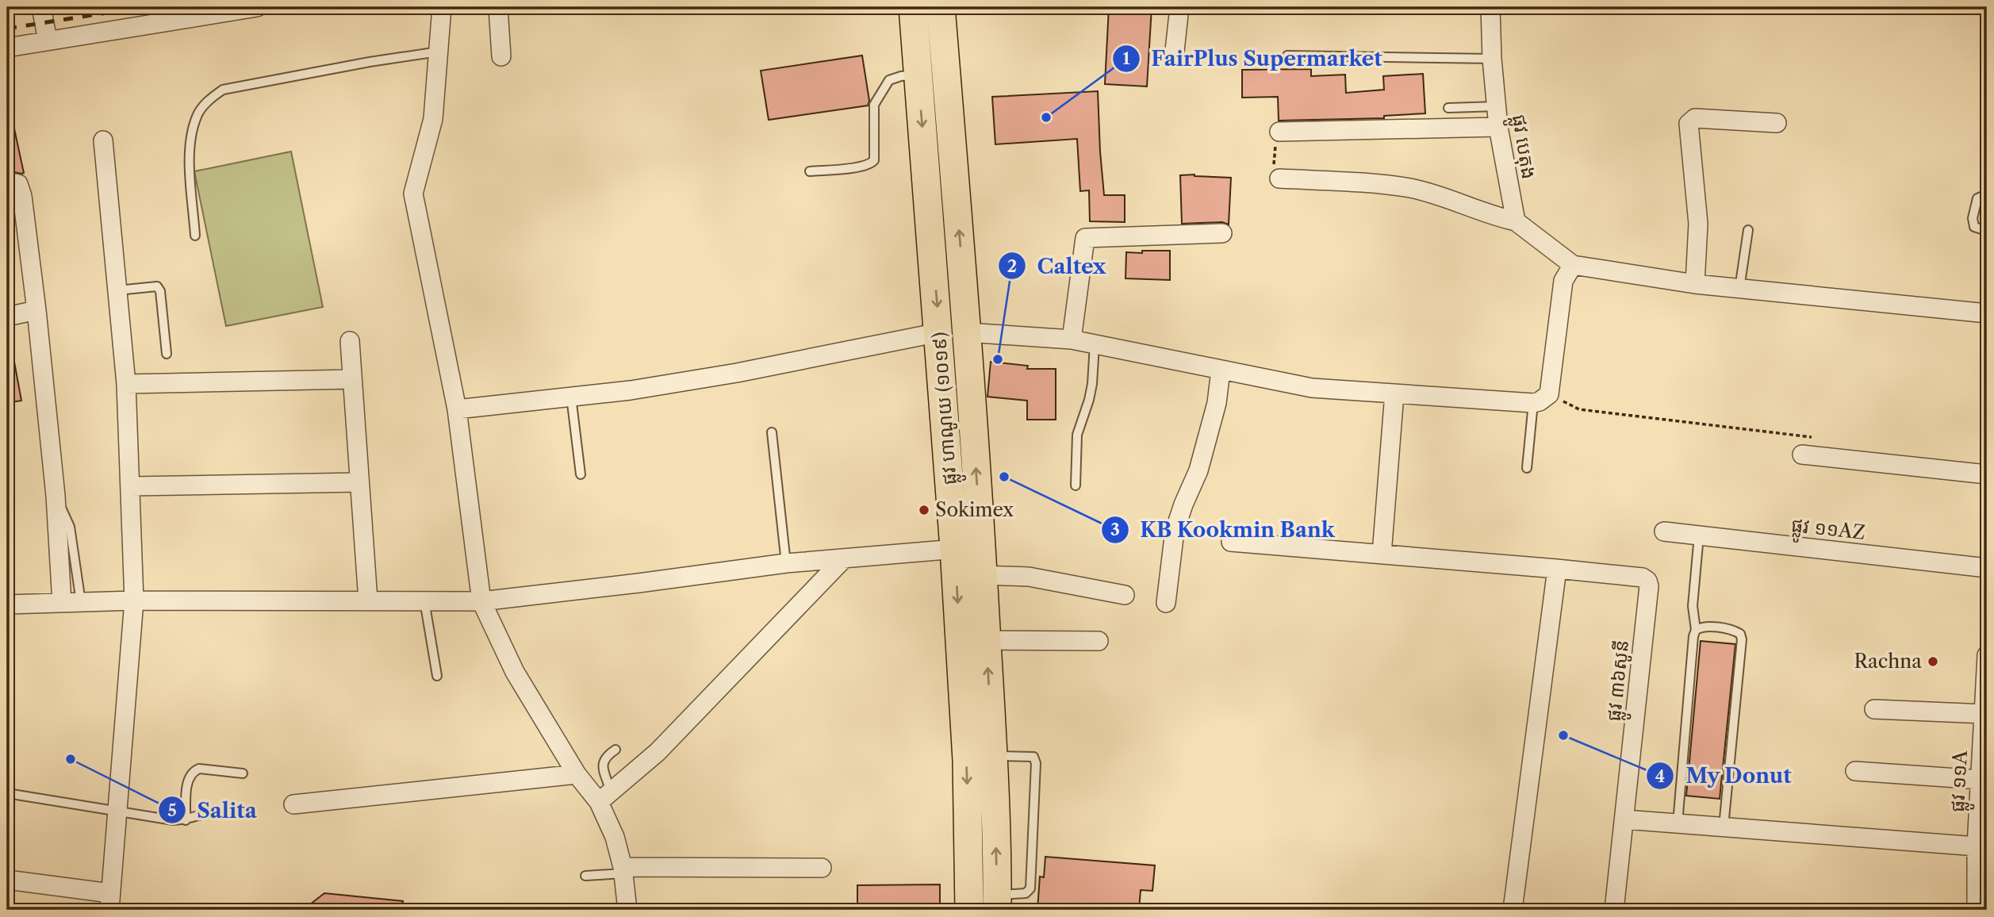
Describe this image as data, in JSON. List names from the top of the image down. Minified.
{"streets":{"main road":["ផ្លូវ ហាណូយ (១០១៩)"],"street":["ផ្លូវ បេតុង","ផ្លូវ ១១AZ","ផ្លូវ ៣៦សូនី","ផ្លូវ ១១A"]},"places":["FairPlus Supermarket","Caltex","KB Kookmin Bank","Sokimex","Rachna","My Donut","Salita"]}
